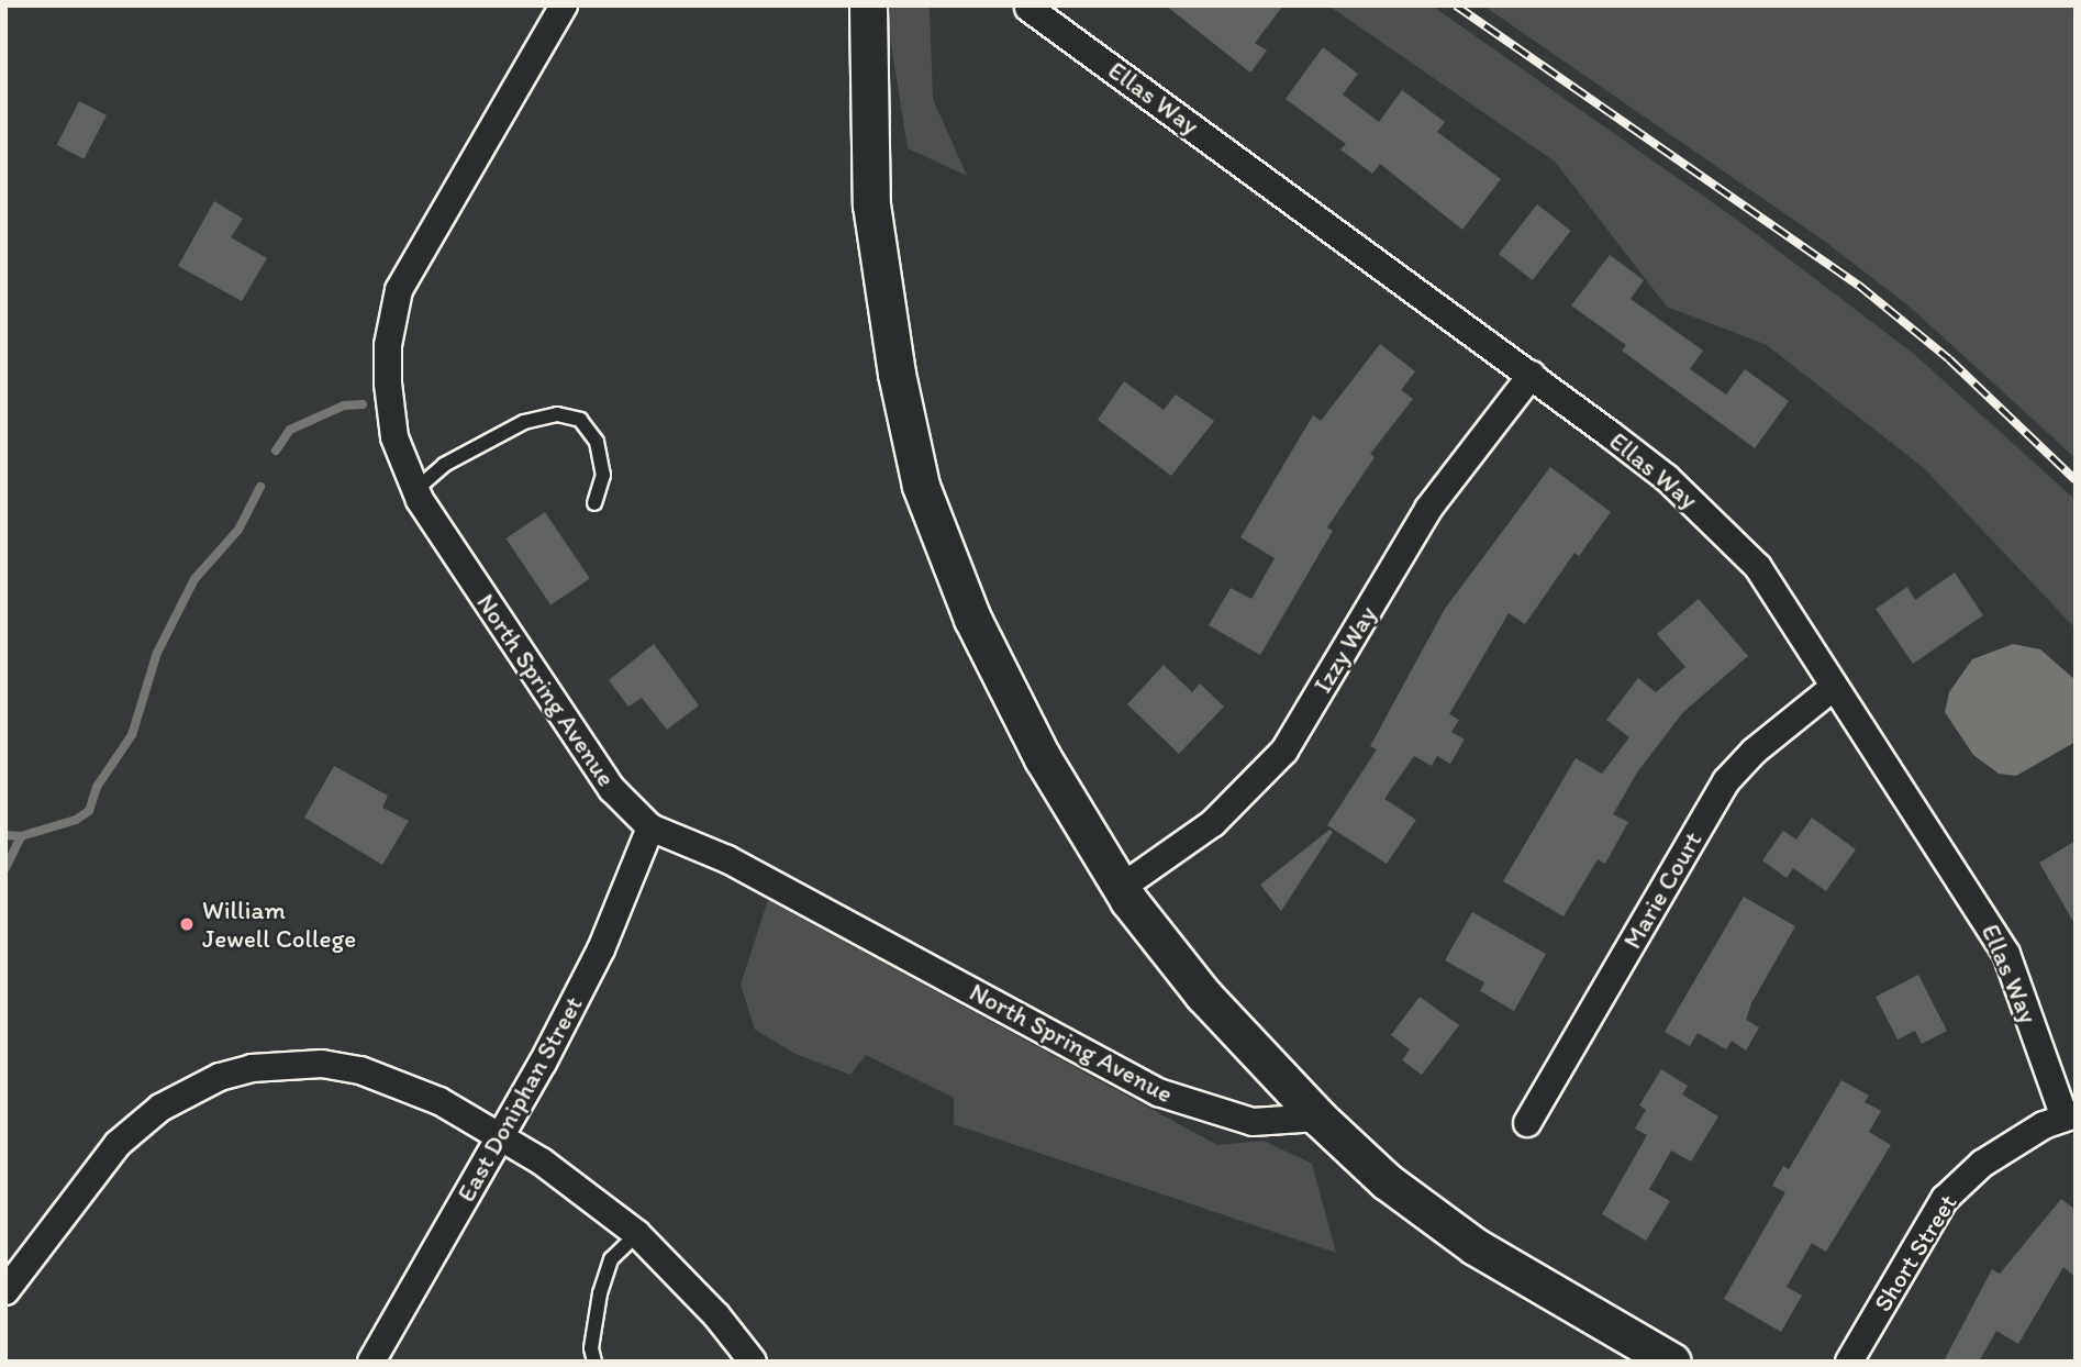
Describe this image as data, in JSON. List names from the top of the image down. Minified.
{"streets":{"street":["Ellas Way","Izzy Way","North Spring Avenue","Marie Court","East Doniphan Street","Short Street"]},"crossings":[["Ellas Way","Izzy Way"],["Ellas Way","Marie Court"],["Ellas Way","Short Street"],["North Spring Avenue","East Doniphan Street"]],"places":["William Jewell College"]}
